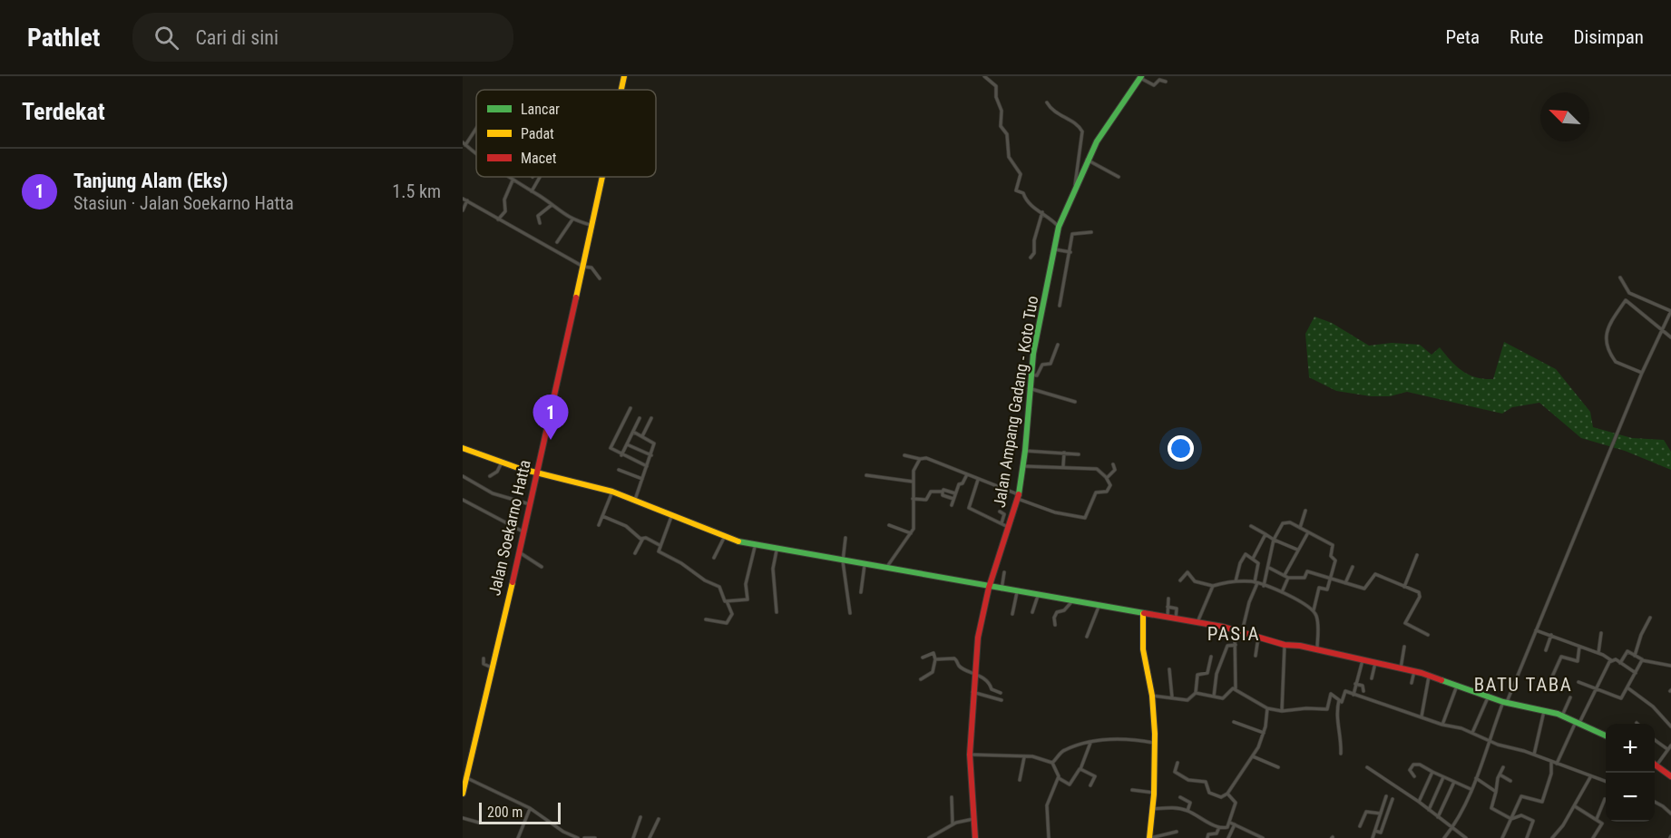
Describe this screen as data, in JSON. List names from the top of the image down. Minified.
{"streets":{"main road":["Jalan Ampang Gadang - Koto Tuo","Jalan Soekarno Hatta"]},"districts":["PASIA","BATU TABA"],"legend":["Lancar","Padat","Macet"],"scale_bar":"200 m","north":"top left","page":{"header":"Pathlet","search":"Cari di sini","nav":["Peta","Rute","Disimpan"],"heading":"Terdekat","list":[{"mark":"1","name":"Tanjung Alam (Eks)","note":"Stasiun · Jalan Soekarno Hatta","value":"1.5 km"}],"pins":"1","map_buttons":["+","−"],"scale":"200 m"}}
